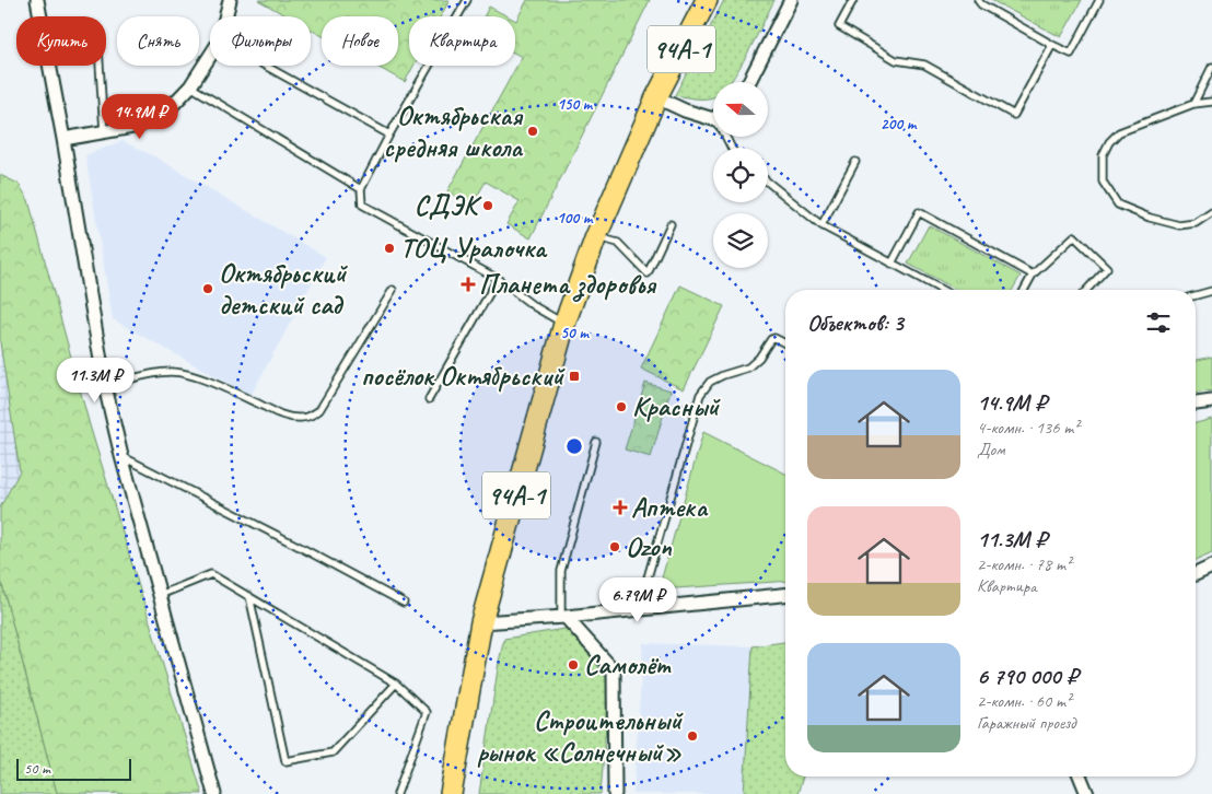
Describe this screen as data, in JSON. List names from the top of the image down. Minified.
{"streets":{"main road":["94А-1"]},"places":{"other":["Октябрьская средняя школа","СДЭК","ТОЦ Уралочка","Октябрьский детский сад","Красный","Ozon","Самолёт","Строительный рынок «Солнечный»"],"health":["Планета здоровья","Аптека"],"transit":["посёлок Октябрьский"]},"scale_bar":"50 m","north":"left","page":{"chip":["Купить","Снять","Фильтры","Новое","Квартира"],"price":["14.9M ₽","11.3M ₽","6.79M ₽"],"heading":"Объектов: 3","list":[{"name":"14.9M ₽","note":"4-комн. · 136 m² · Дом"},{"name":"11.3M ₽","note":"2-комн. · 78 m² · Квартира"},{"name":"6 790 000 ₽","note":"2-комн. · 60 m² · Гаражный проезд"}],"scale":"50 m"},"rings":["150 m","200 m","100 m","50 m"]}
